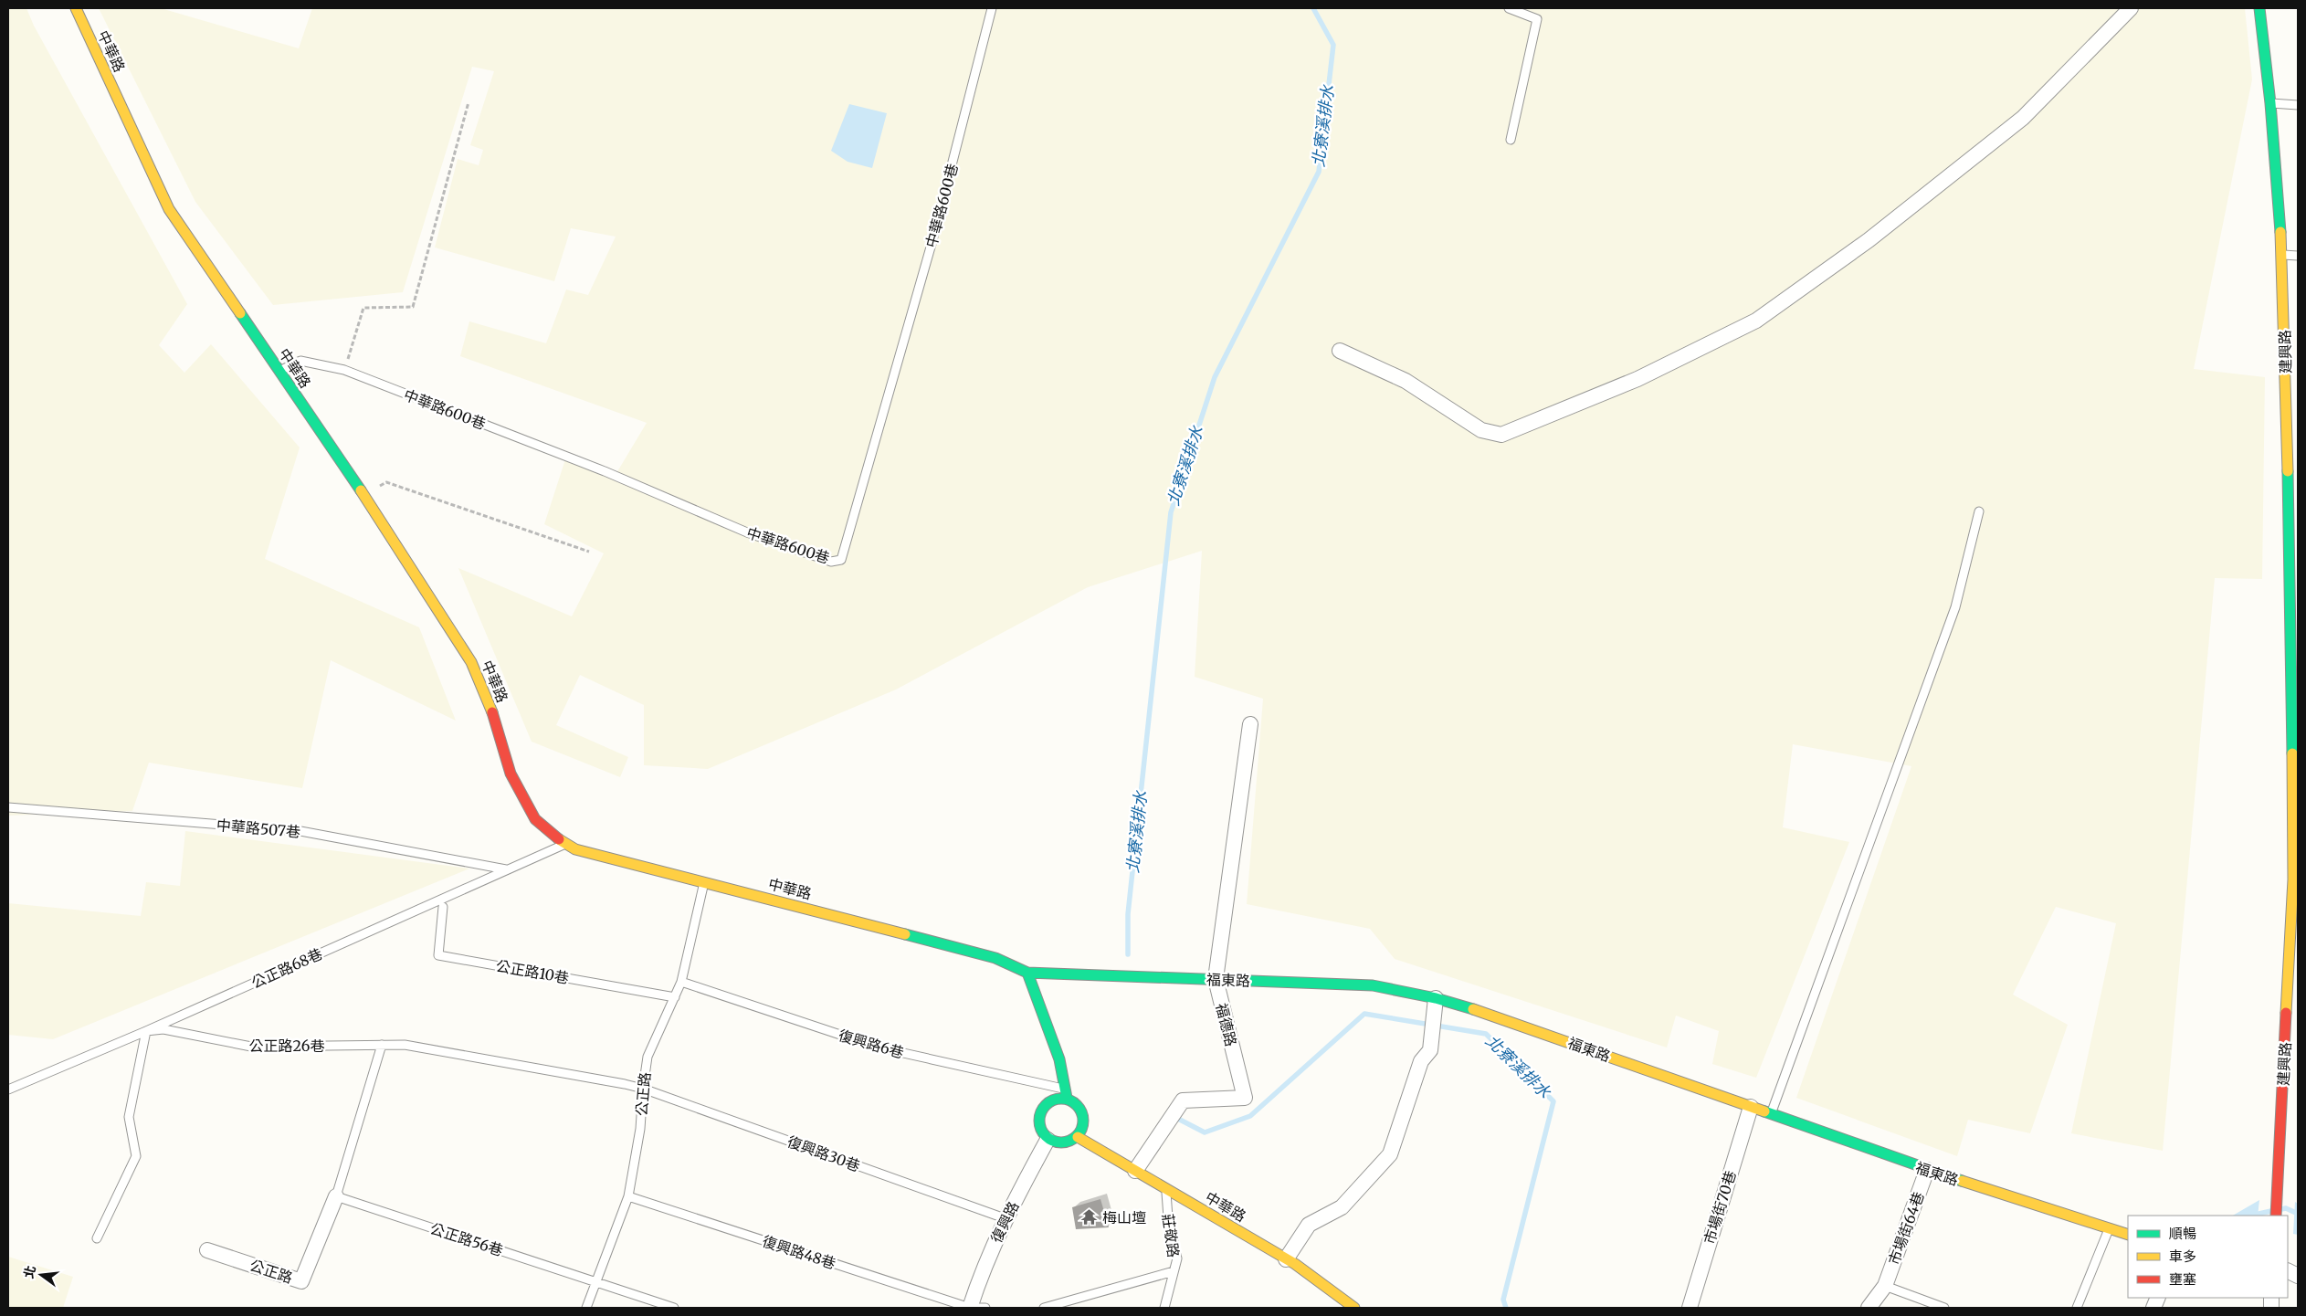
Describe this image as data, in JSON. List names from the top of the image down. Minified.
{"streets":{"street":["中華路","建興路","福東路","福德路","公正路","市場街70巷","復興路","市場街64巷"],"lane":["中華路600巷","中華路507巷","公正路68巷","公正路10巷","復興路6巷","公正路26巷","復興路30巷","莊敬路","公正路56巷","復興路48巷"]},"crossings":[["中華路","中華路600巷"],["中華路","公正路68巷"],["中華路","福東路"],["中華路","福德路"],["中華路","復興路6巷"],["中華路","公正路"],["中華路","復興路"],["中華路","莊敬路"],["中華路507巷","公正路68巷"],["公正路68巷","公正路26巷"],["公正路10巷","公正路"],["福東路","福德路"],["福東路","市場街70巷"],["福東路","市場街64巷"],["復興路6巷","公正路"],["復興路6巷","復興路"],["公正路26巷","公正路"],["公正路26巷","復興路30巷"],["公正路","復興路30巷"],["公正路","公正路56巷"],["公正路","復興路48巷"],["復興路30巷","復興路"],["復興路","復興路48巷"]],"water":["北寮溪排水"],"places":{"temple":["梅山壇"]},"legend":["順暢","車多","壅塞"],"north":"left"}
